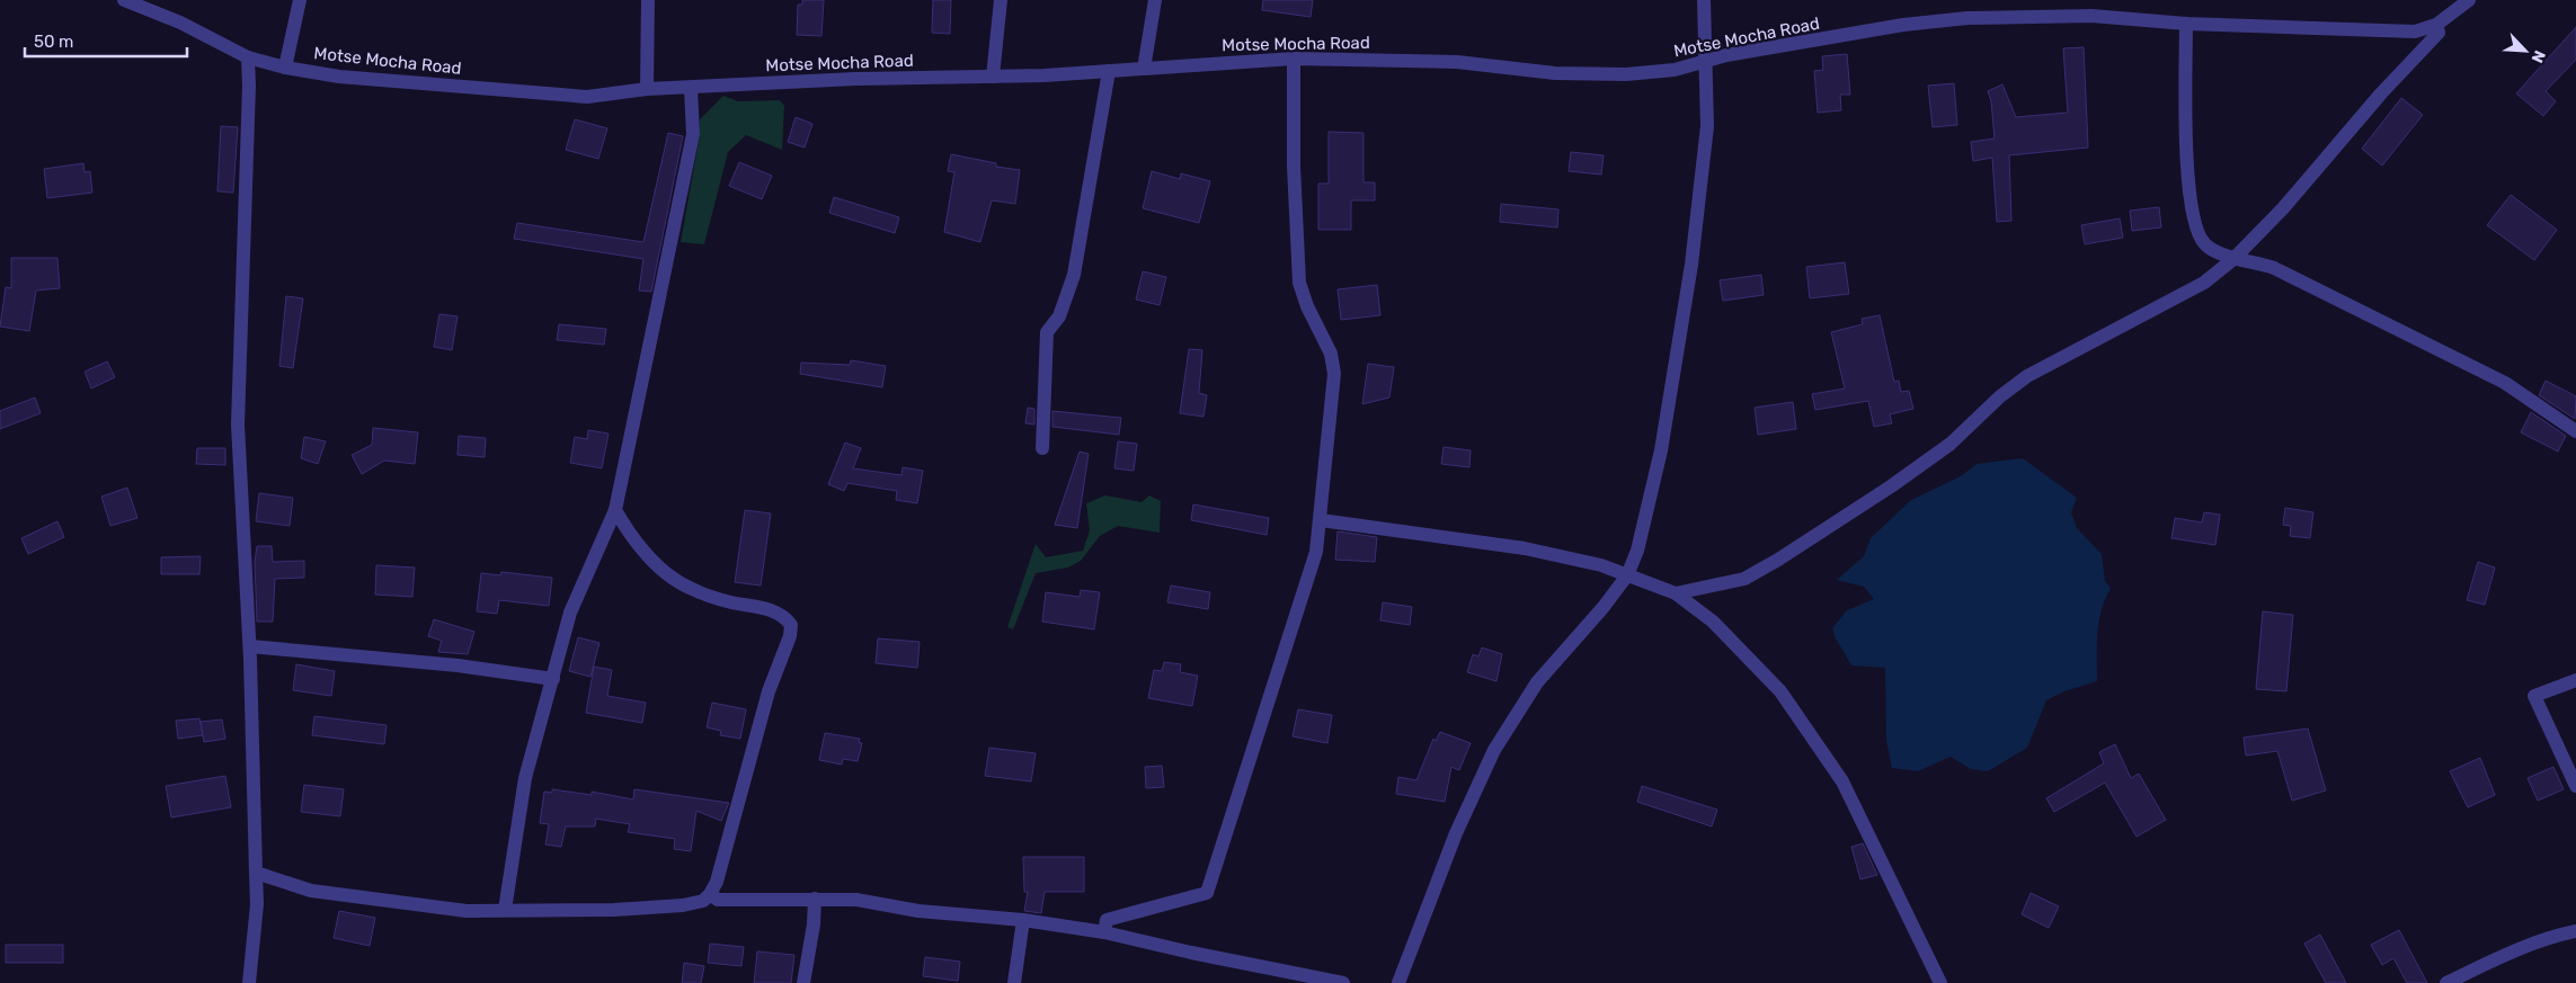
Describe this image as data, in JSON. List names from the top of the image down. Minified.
{"streets":{"street":["Motse Mocha Road"]},"scale_bar":"50 m","north":"bottom right"}
